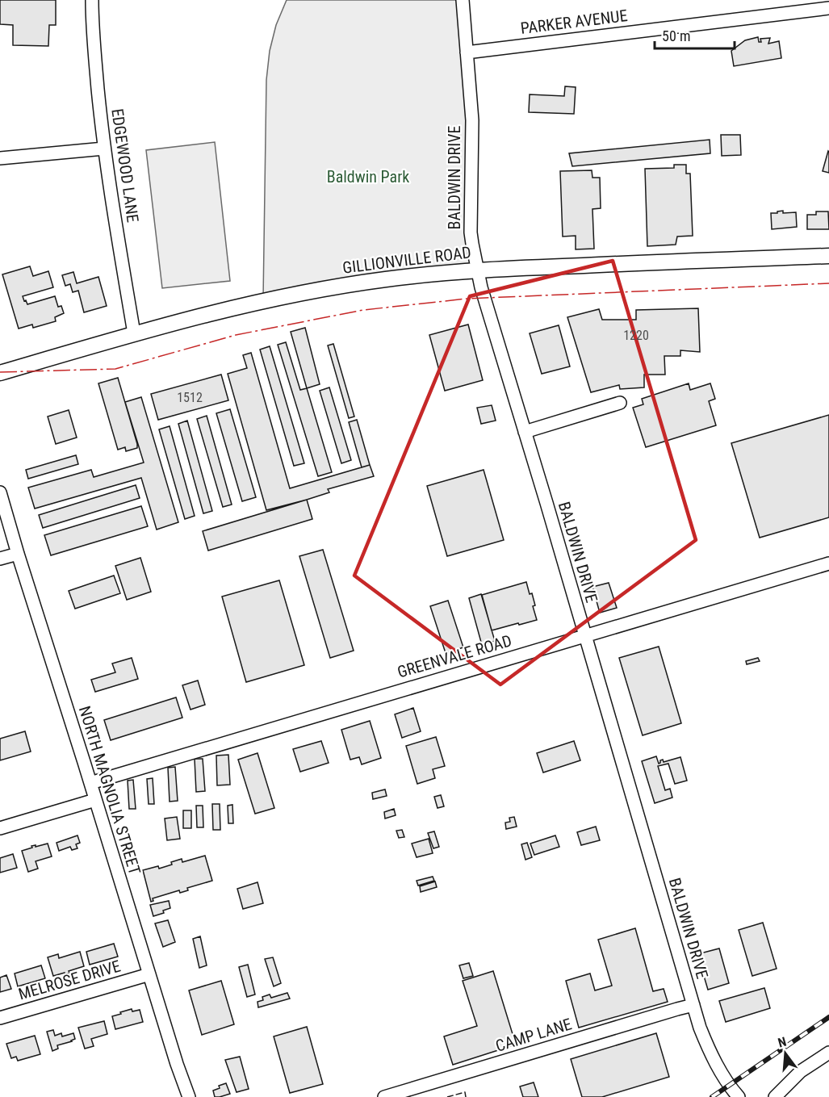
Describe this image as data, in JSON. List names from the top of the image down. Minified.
{"streets":{"main road":["GILLIONVILLE ROAD"],"street":["PARKER AVENUE","EDGEWOOD LANE","BALDWIN DRIVE","GREENVALE ROAD","NORTH MAGNOLIA STREET","MELROSE DRIVE","CAMP LANE"]},"crossings":[["PARKER AVENUE","BALDWIN DRIVE"],["EDGEWOOD LANE","GILLIONVILLE ROAD"],["BALDWIN DRIVE","GILLIONVILLE ROAD"],["BALDWIN DRIVE","GREENVALE ROAD"],["BALDWIN DRIVE","CAMP LANE"],["GREENVALE ROAD","NORTH MAGNOLIA STREET"],["NORTH MAGNOLIA STREET","MELROSE DRIVE"]],"parks":["Baldwin Park"],"house_numbers":["1220","1512"],"scale_bar":"50 m","north":"top"}
